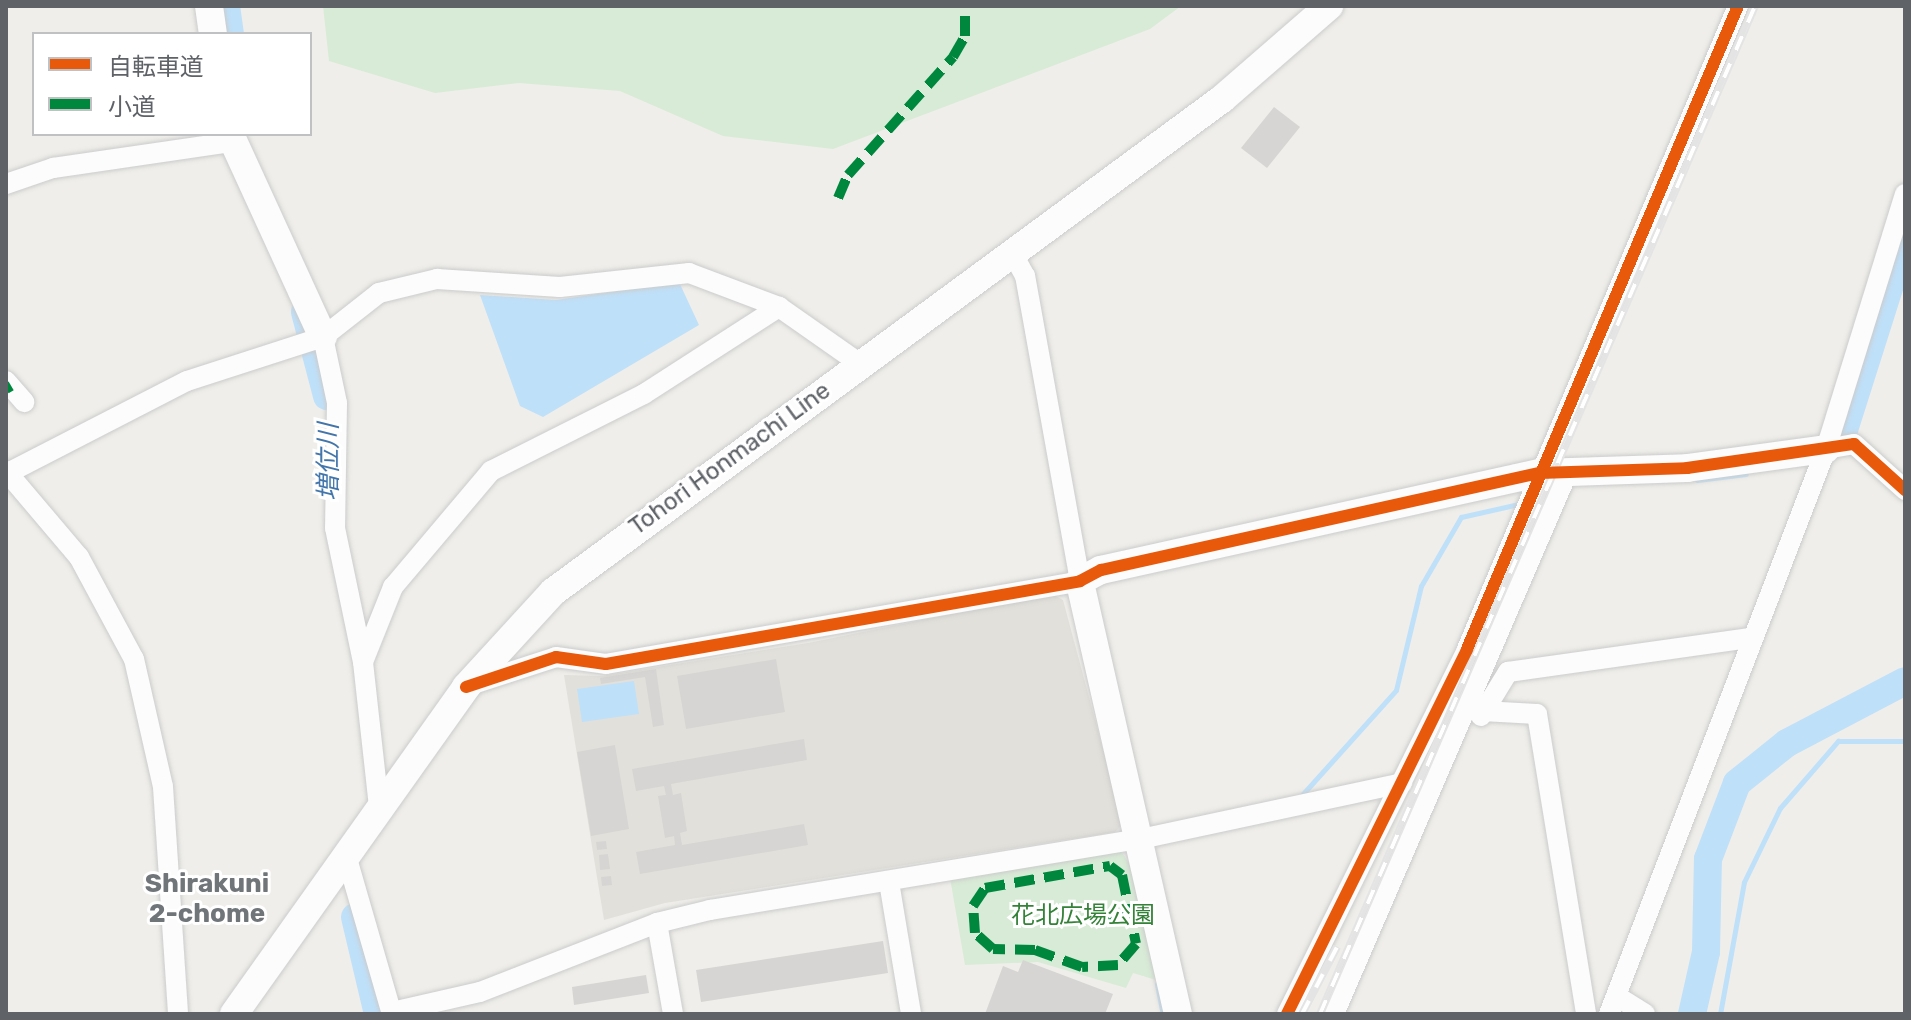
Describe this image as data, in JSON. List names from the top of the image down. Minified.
{"streets":{"main road":["Tohori Honmachi Line"]},"districts":["Shirakuni 2-chome"],"water":["増位川"],"parks":["花北広場公園"],"legend":["自転車道","小道"]}
